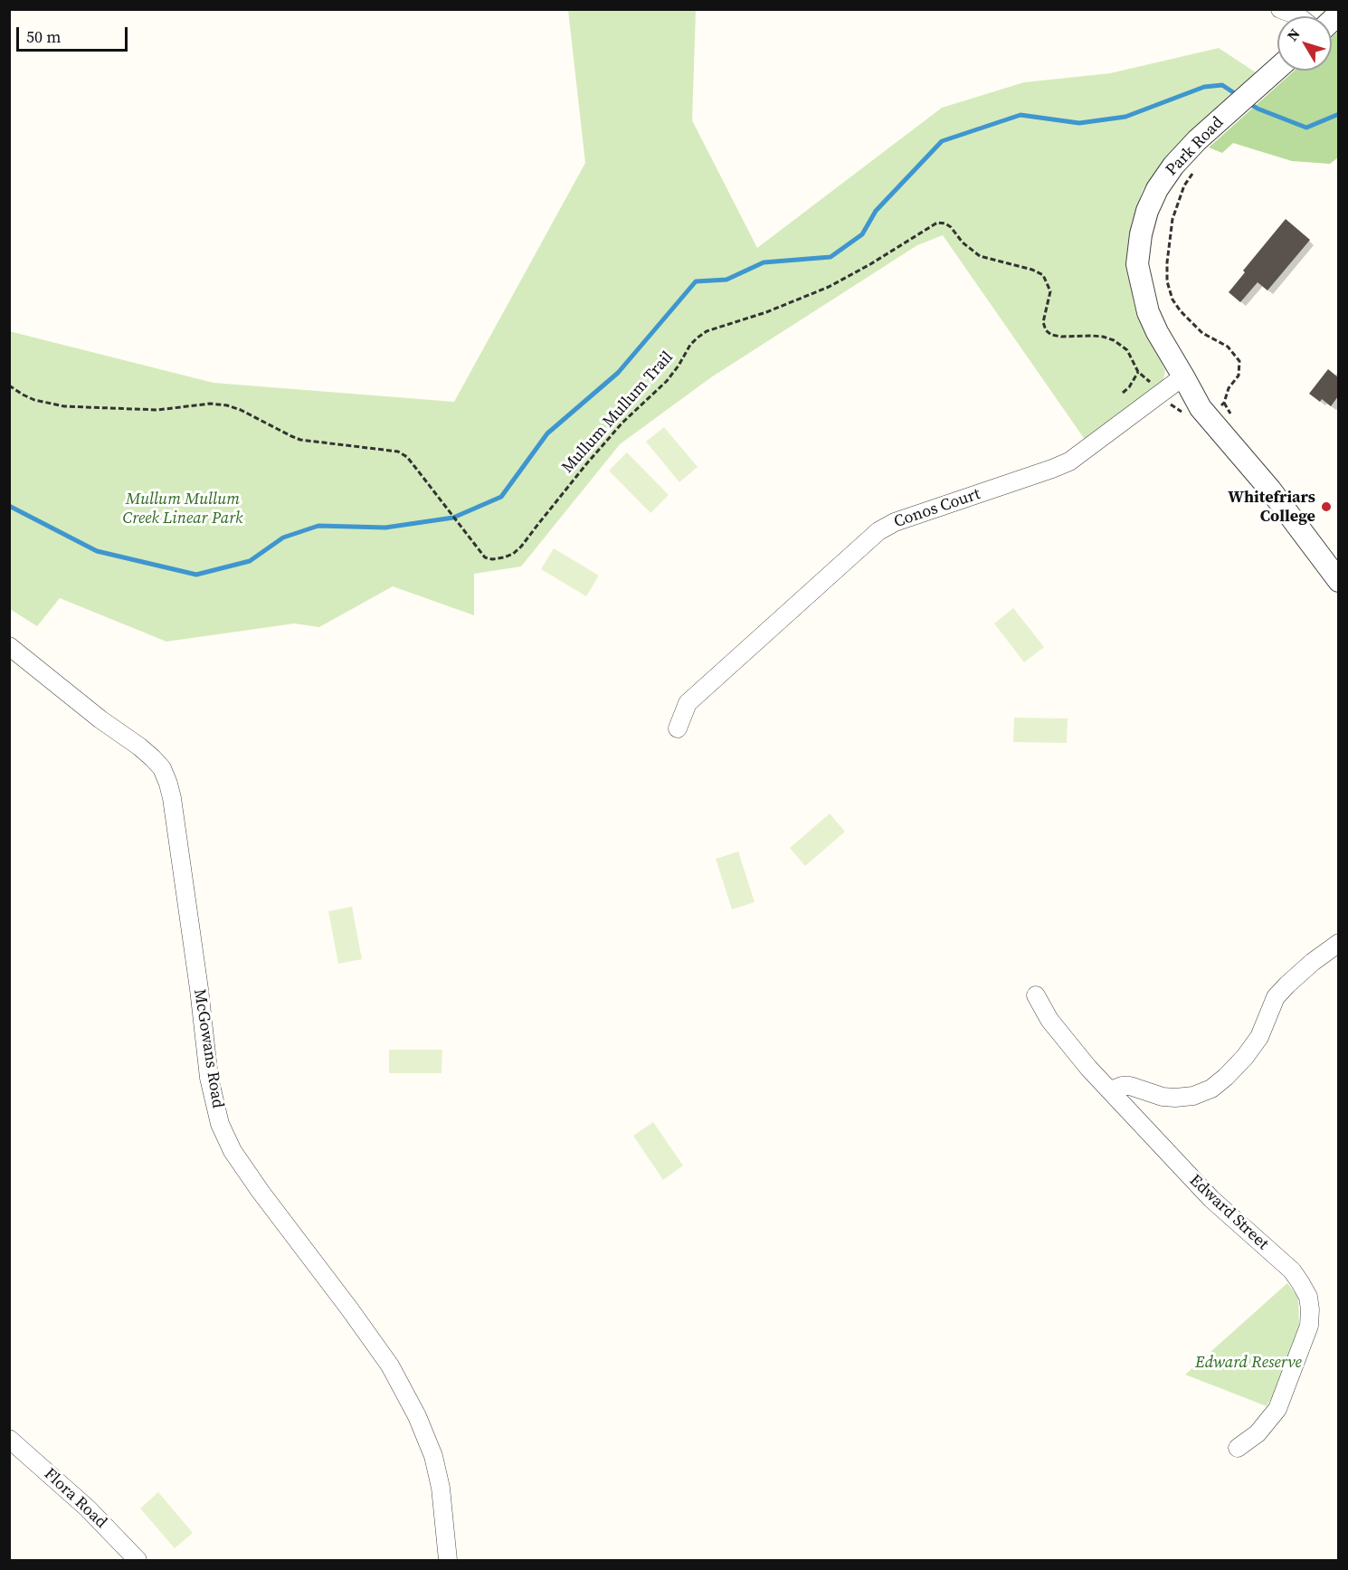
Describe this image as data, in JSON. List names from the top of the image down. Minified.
{"streets":{"street":["Park Road","Conos Court","McGowans Road","Edward Street","Flora Road"],"path":["Mullum Mullum Trail"]},"crossings":[["Park Road","Mullum Mullum Trail"],["Park Road","Conos Court"],["Mullum Mullum Trail","Conos Court"]],"parks":["Mullum Mullum Creek Linear Park","Edward Reserve"],"places":["Whitefriars College"],"scale_bar":"50 m","north":"top left"}
